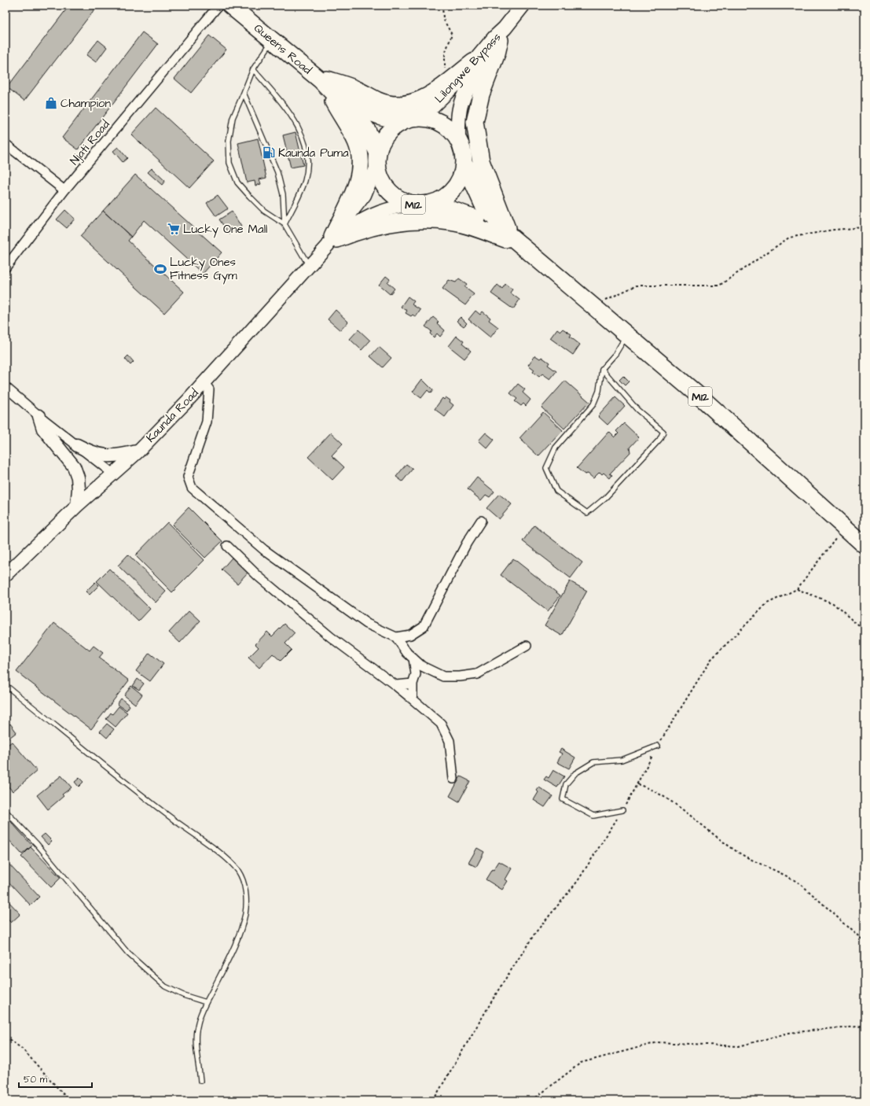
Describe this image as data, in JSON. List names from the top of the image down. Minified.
{"streets":{"highway":["Queens Road","M12"],"main road":["Lilongwe Bypass","Kaunda Road"],"street":["Njati Road"]},"crossings":[["Queens Road","M12"],["Lilongwe Bypass","M12"],["Lilongwe Bypass","Kaunda Road"],["M12","Kaunda Road"]],"places":{"shop":["Champion"],"fuel station":["Kaunda Puma"],"supermarket":["Lucky One Mall"],"sports":["Lucky Ones Fitness Gym"]},"scale_bar":"50 m"}
